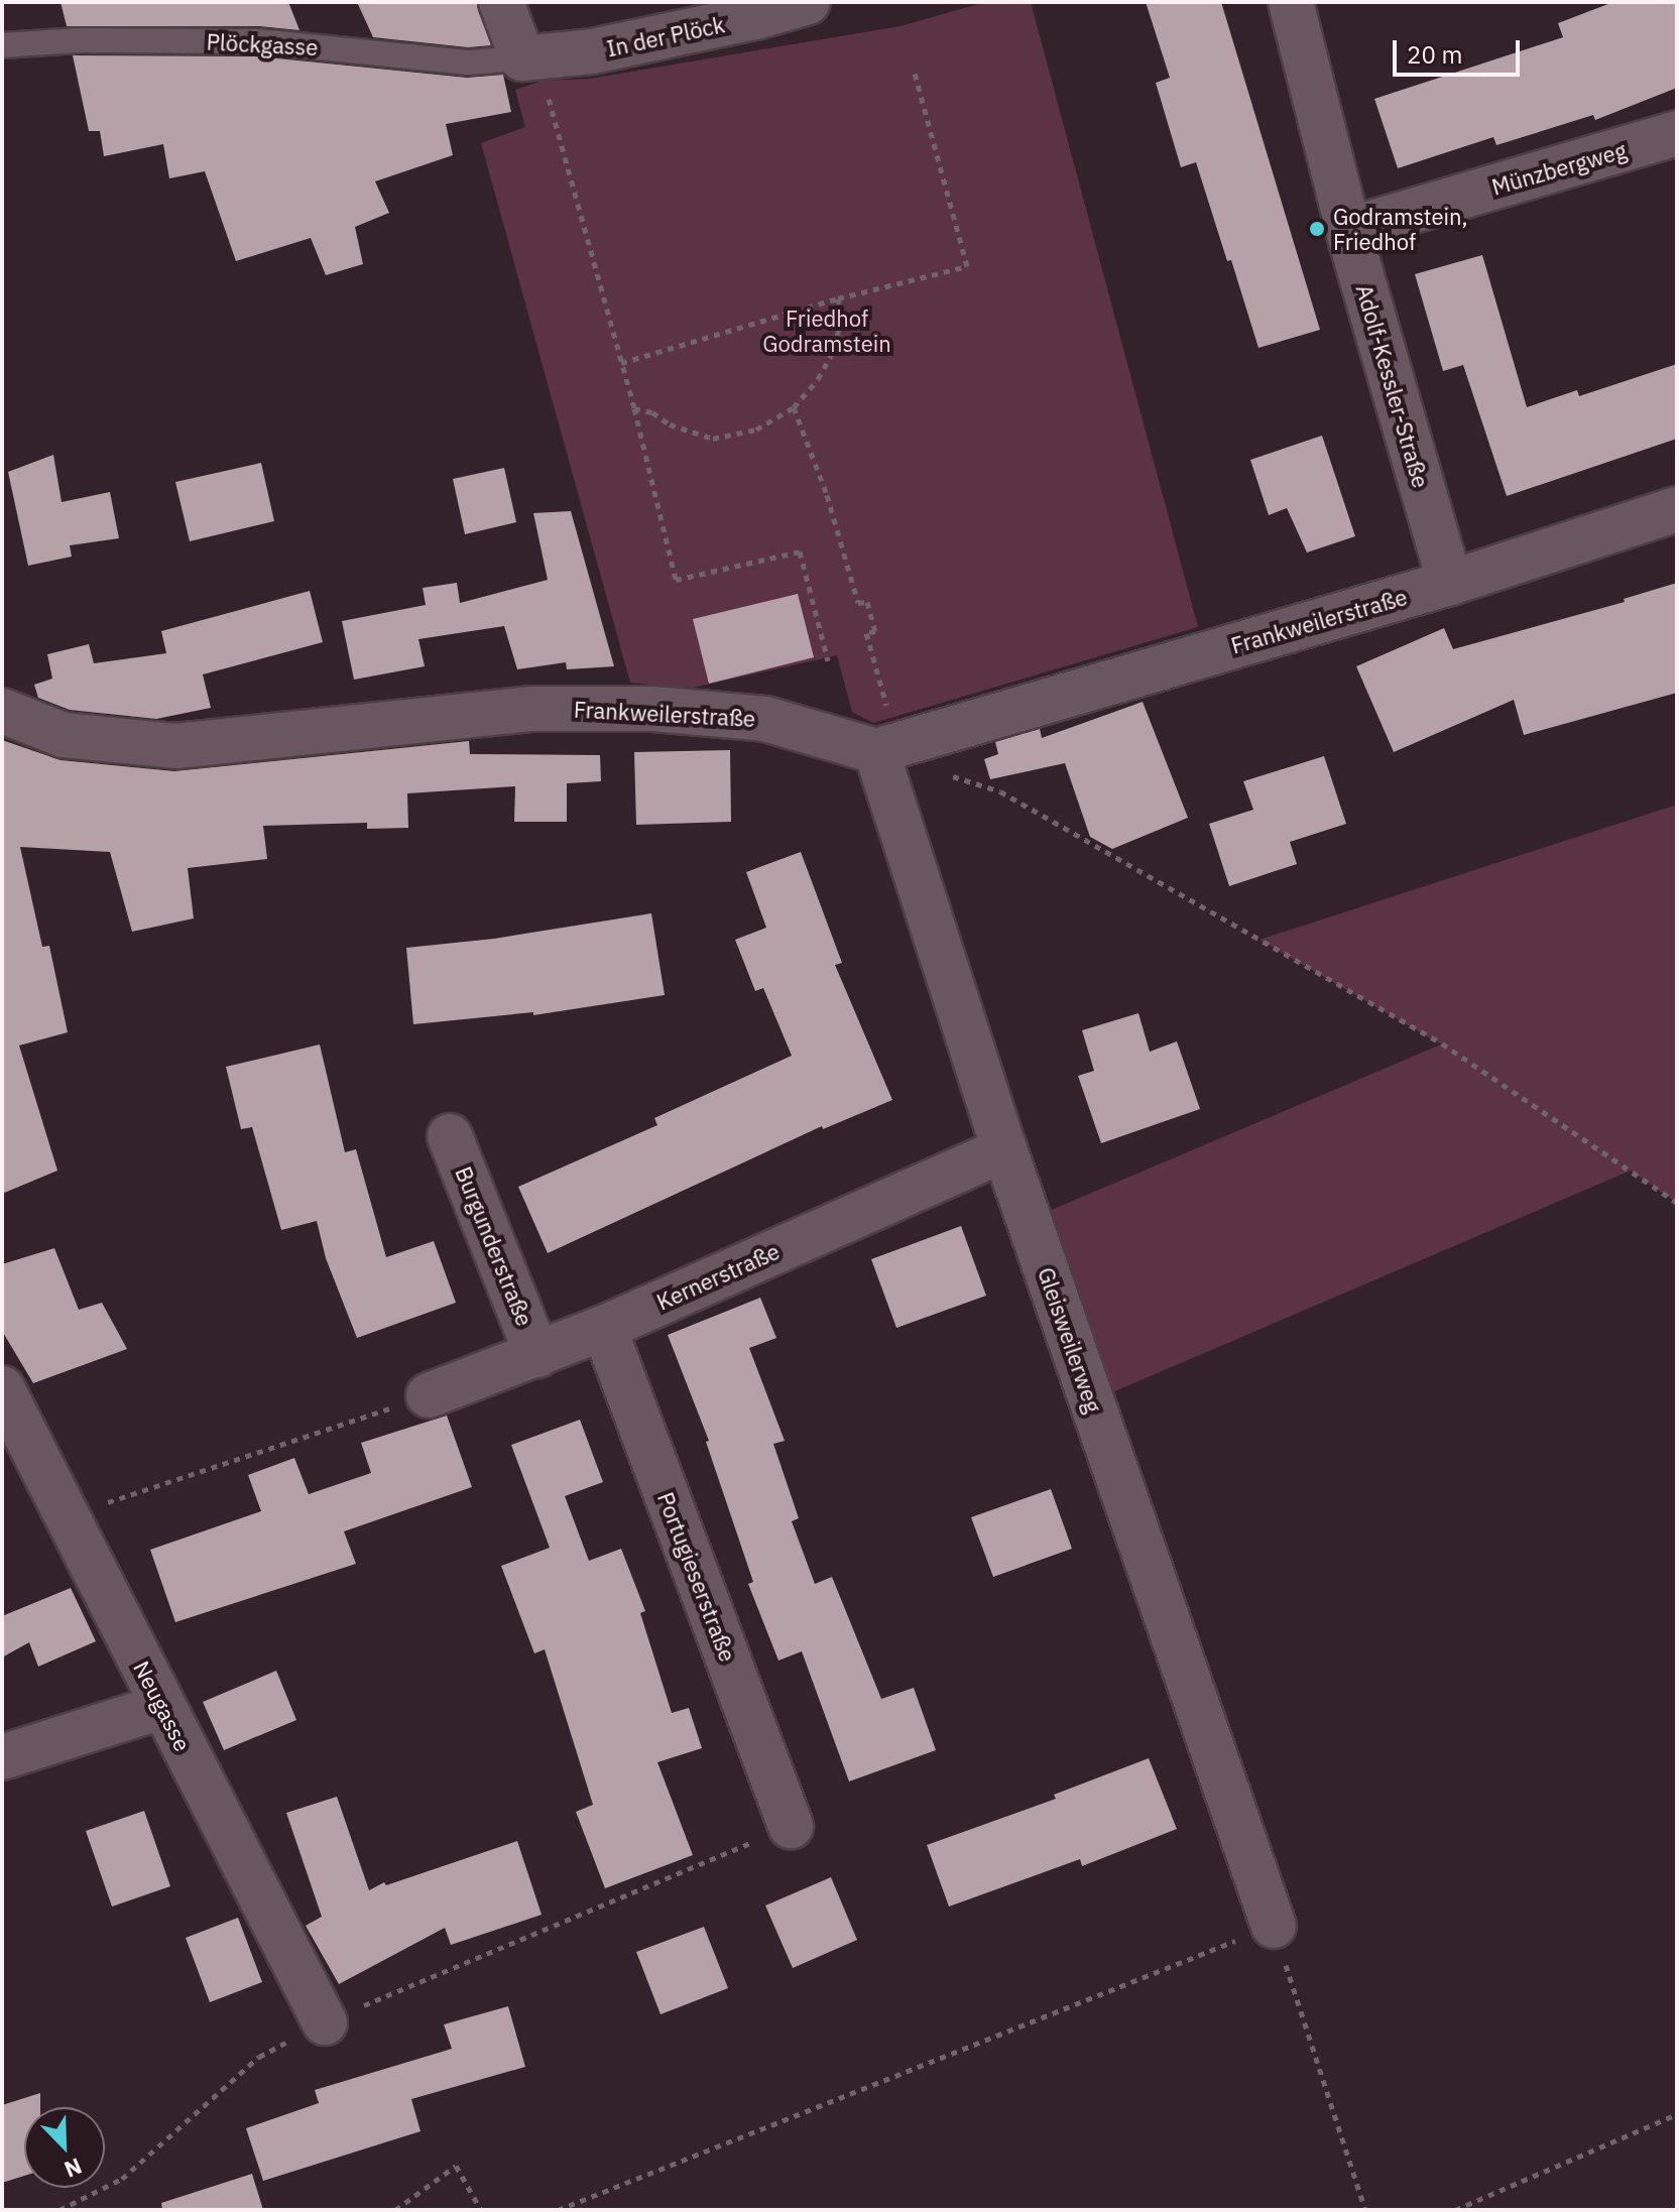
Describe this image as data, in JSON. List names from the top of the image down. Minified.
{"streets":{"street":["In der Plöck","Münzbergweg","Adolf-Kessler-Straße","Frankweilerstraße","Burgunderstraße","Kernerstraße","Gleisweilerweg","Portugieserstraße","Neugasse"],"lane":["Plöckgasse"]},"crossings":[["In der Plöck","Plöckgasse"],["Münzbergweg","Adolf-Kessler-Straße"],["Adolf-Kessler-Straße","Frankweilerstraße"],["Frankweilerstraße","Gleisweilerweg"],["Burgunderstraße","Kernerstraße"],["Kernerstraße","Gleisweilerweg"],["Kernerstraße","Portugieserstraße"]],"parks":["Friedhof Godramstein"],"places":["Godramstein, Friedhof"],"scale_bar":"20 m","north":"bottom right"}
